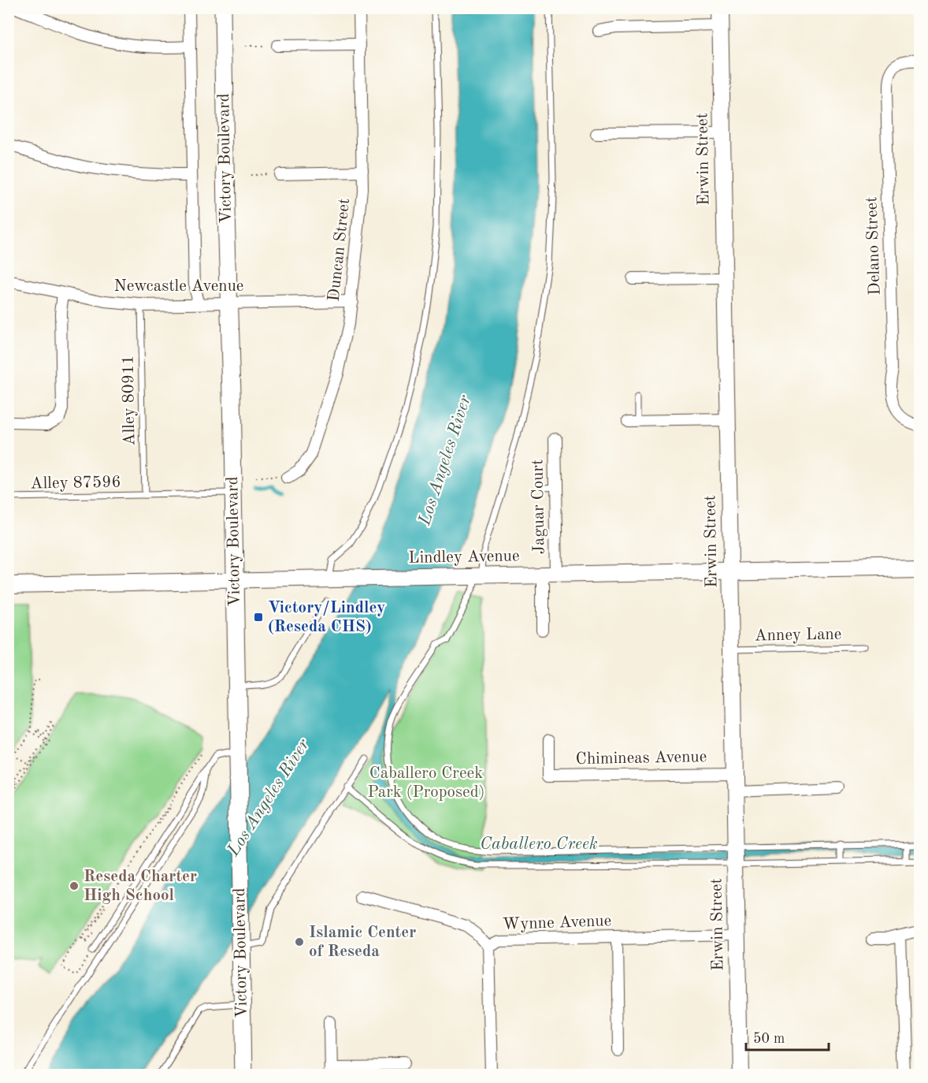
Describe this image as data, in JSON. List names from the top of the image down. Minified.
{"streets":{"main road":["Victory Boulevard"],"street":["Erwin Street","Delano Street","Duncan Street","Newcastle Avenue","Jaguar Court","Lindley Avenue","Chimineas Avenue","Wynne Avenue"],"lane":["Alley 80911","Alley 87596","Anney Lane"]},"crossings":[["Victory Boulevard","Newcastle Avenue"],["Victory Boulevard","Alley 87596"],["Victory Boulevard","Lindley Avenue"],["Erwin Street","Lindley Avenue"],["Erwin Street","Anney Lane"],["Erwin Street","Chimineas Avenue"],["Erwin Street","Wynne Avenue"],["Duncan Street","Newcastle Avenue"],["Newcastle Avenue","Alley 80911"],["Alley 80911","Alley 87596"],["Jaguar Court","Lindley Avenue"]],"water":["Los Angeles River","Caballero Creek"],"parks":["Caballero Creek Park (Proposed)"],"places":{"transit":["Victory/Lindley (Reseda CHS)"],"other":["Reseda Charter High School","Islamic Center of Reseda"]},"scale_bar":"50 m"}
